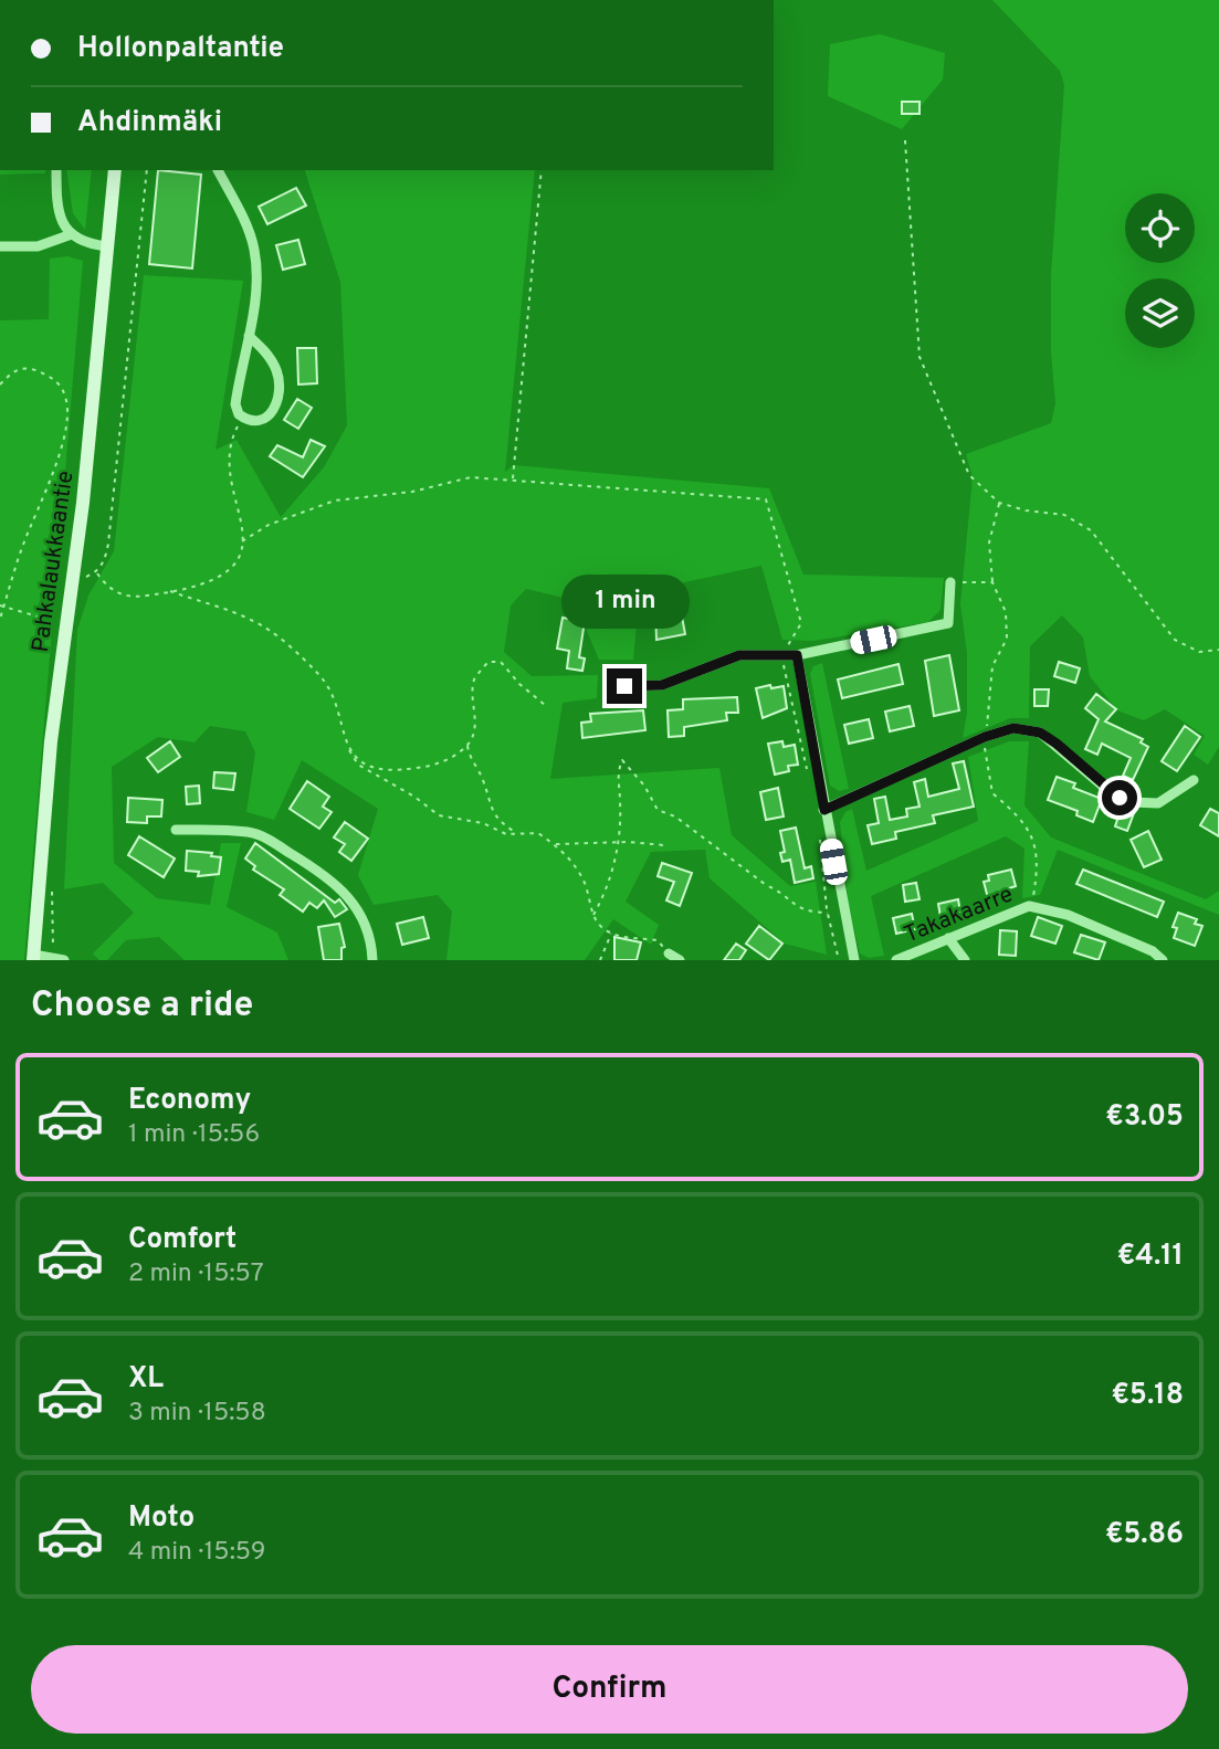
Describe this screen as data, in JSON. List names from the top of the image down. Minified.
{"streets":{"street":["Pahkalaukkaantie","Takakaarre"]},"page":{"banner":["Hollonpaltantie","Ahdinmäki"],"bubble":"1 min","heading":"Choose a ride","list":[{"name":"Economy","note":"1 min · 15:56","value":"€3.05"},{"name":"Comfort","note":"2 min · 15:57","value":"€4.11"},{"name":"XL","note":"3 min · 15:58","value":"€5.18"},{"name":"Moto","note":"4 min · 15:59","value":"€5.86"}],"buttons":"Confirm"}}
